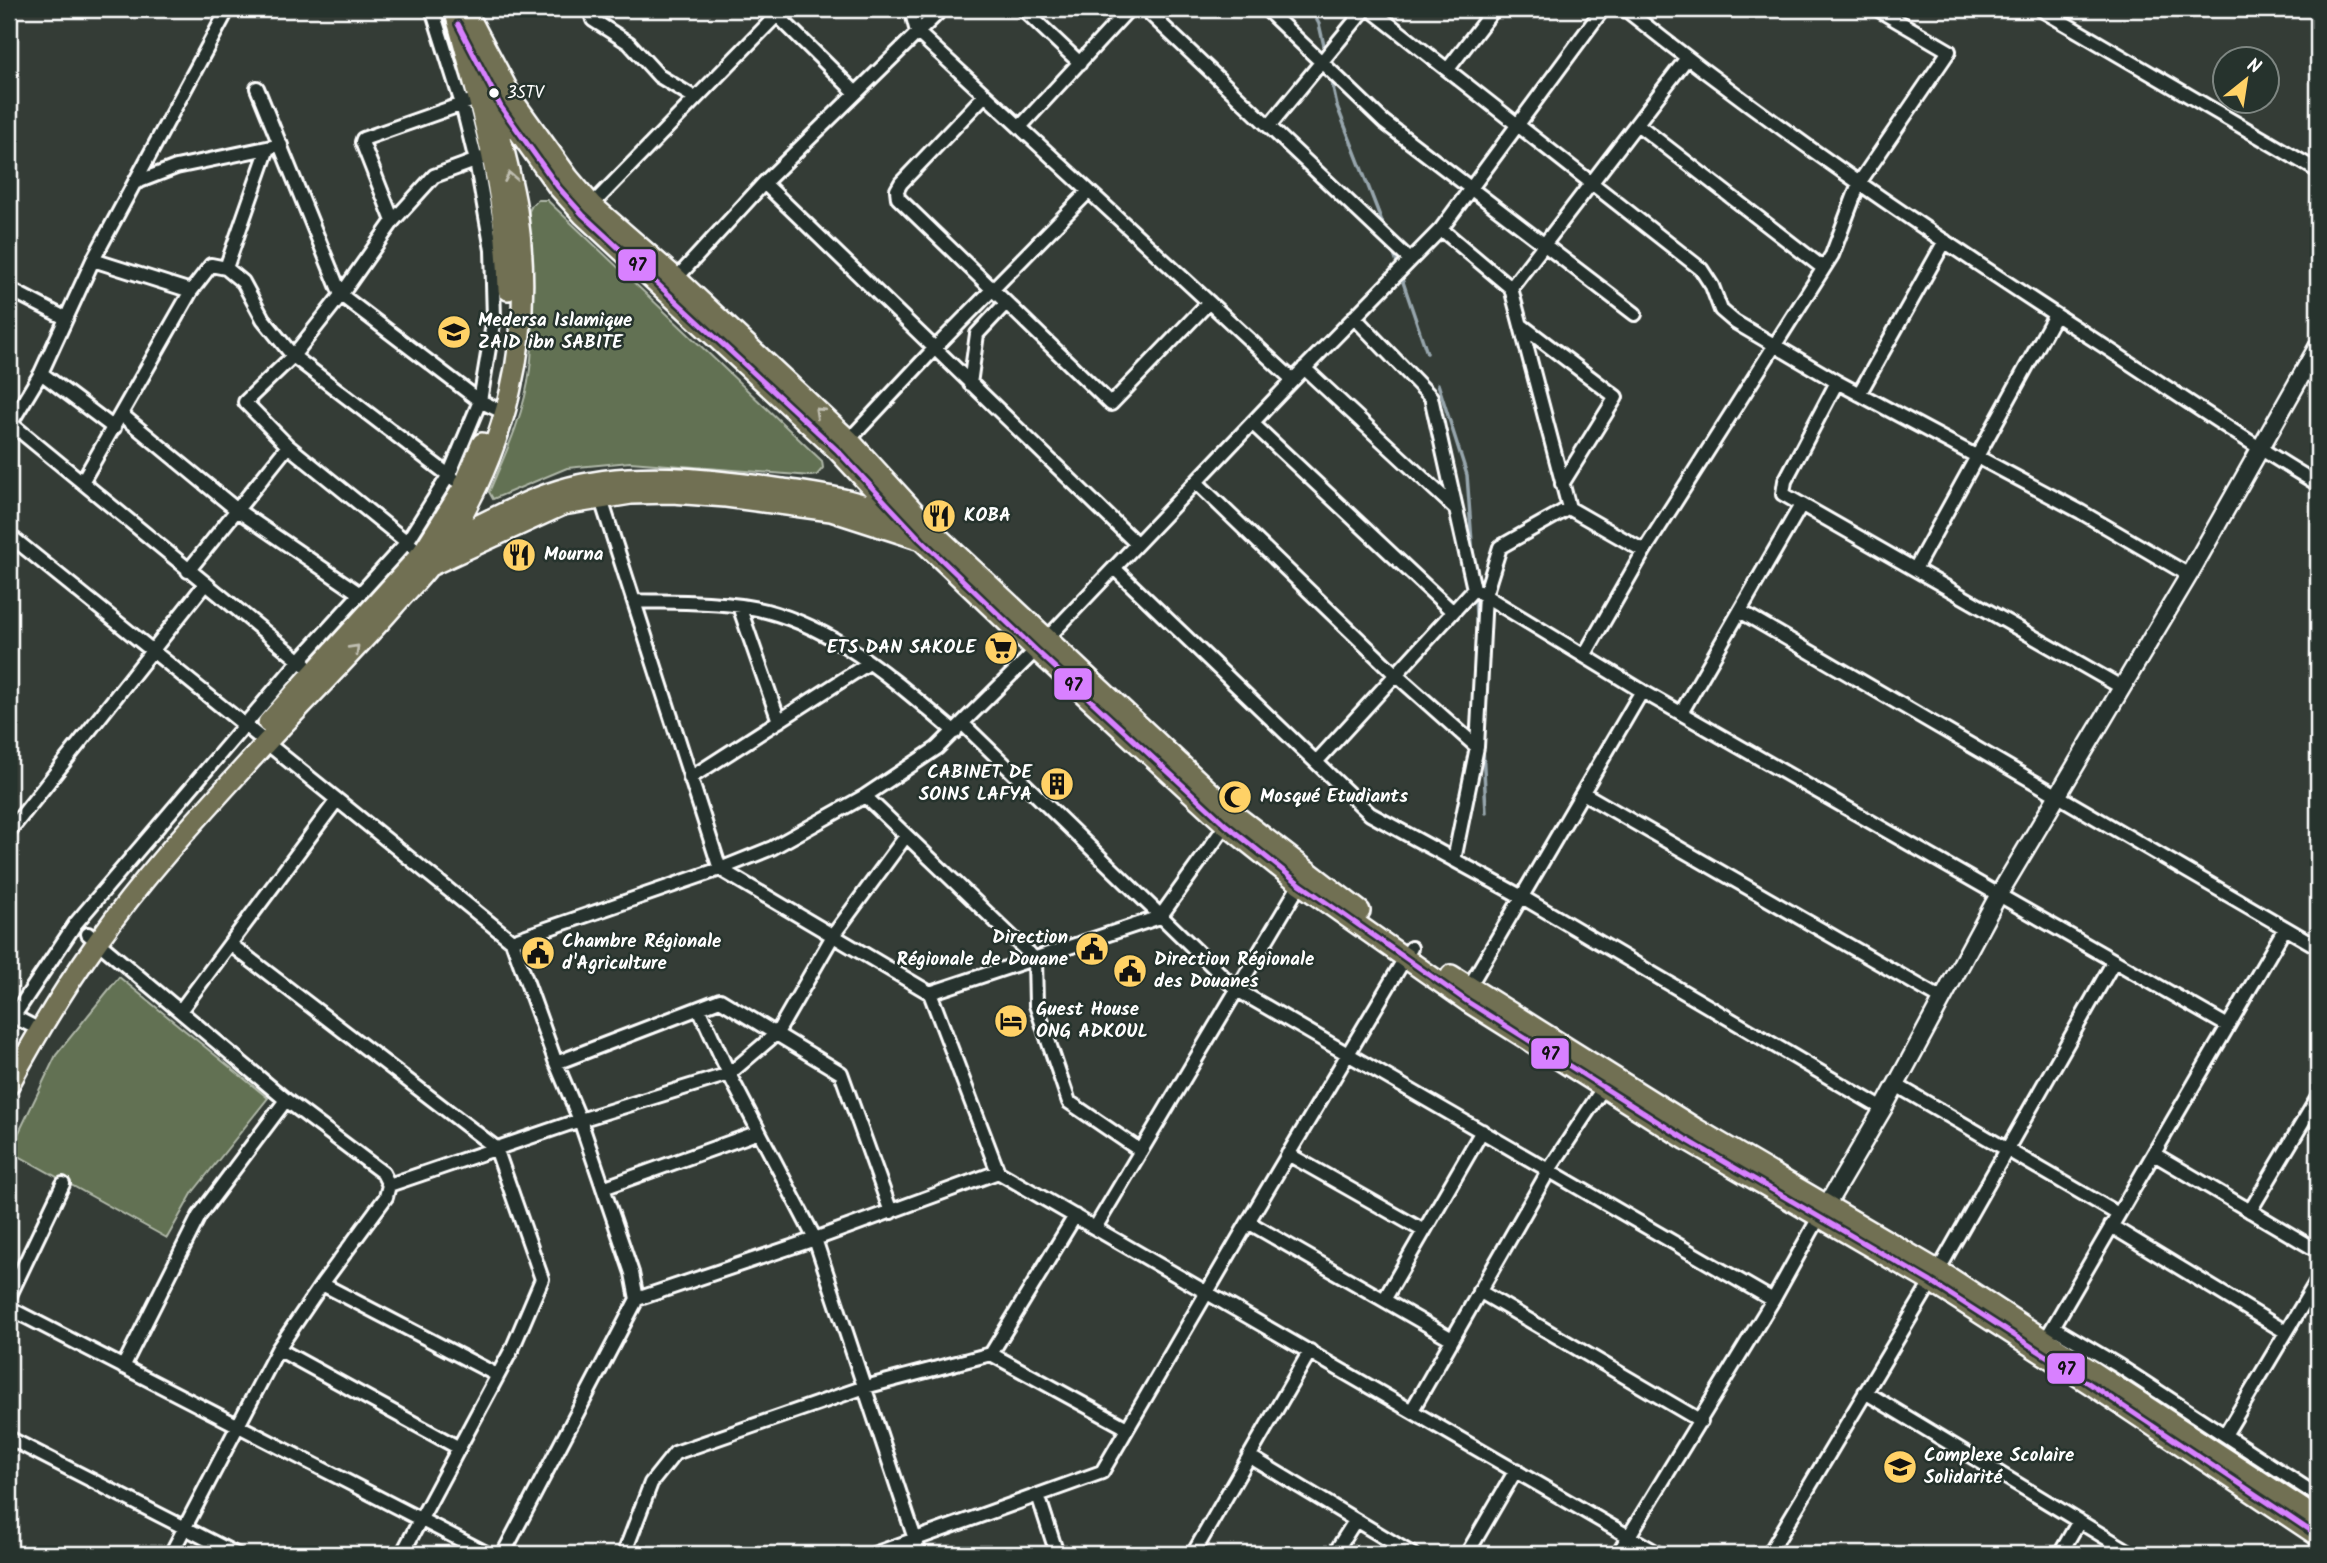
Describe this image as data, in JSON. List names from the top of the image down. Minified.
{"places":{"other":["3STV"],"school or university":["Medersa Islamique ZAID ibn SABITE","Complexe Scolaire Solidarité"],"restaurant":["KOBA","Mourna"],"supermarket":["ETS DAN SAKOLE"],"building":["CABINET DE SOINS LAFYA"],"mosque":["Mosqué Etudiants"],"public building":["Direction Régionale de Douane","Chambre Régionale d'Agriculture","Direction Régionale des Douanes"],"hotel":["Guest House ONG ADKOUL"]},"lines":["transit line 97"],"north":"top right"}
